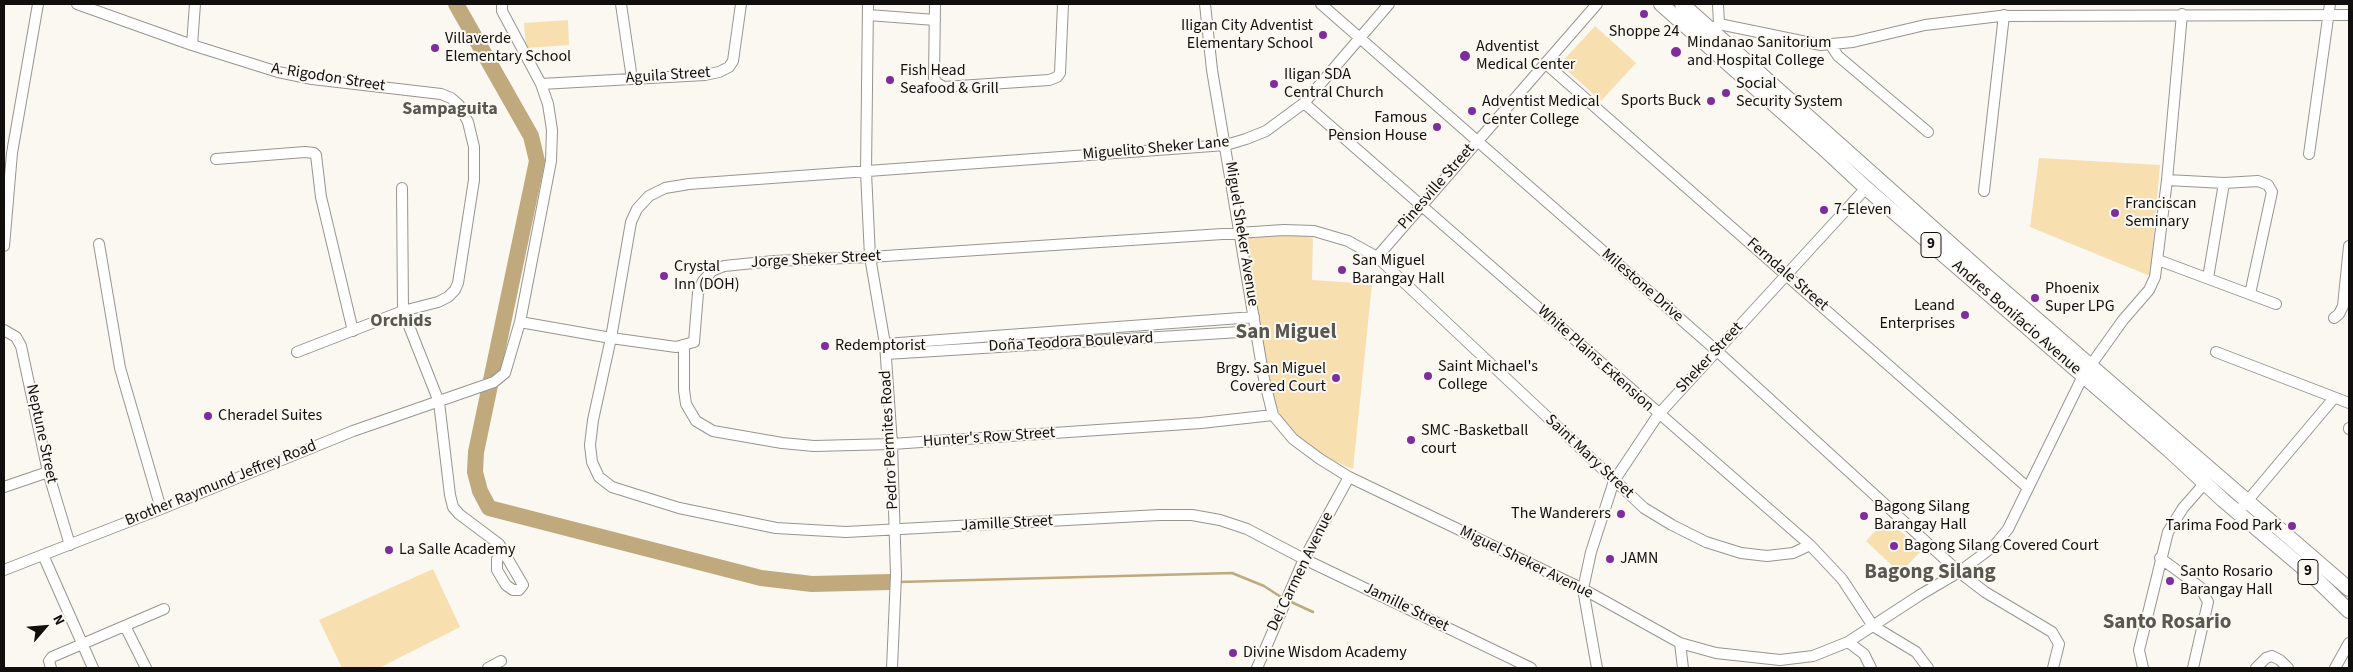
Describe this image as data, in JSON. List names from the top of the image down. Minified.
{"streets":{"highway":["9","Andres Bonifacio Avenue"],"street":["Aguila Street","A. Rigodon Street","Miguelito Sheker Lane","Pinesville Street","Miguel Sheker Avenue","Jorge Sheker Street","Ferndale Street","Milestone Drive","Doña Teodora Boulevard","Sheker Street","White Plains Extension","Neptune Street","Hunter's Row Street","Pedro Permites Road","Saint Mary Street","Brother Raymund Jeffrey Road","Jamille Street","Del Carmen Avenue"]},"crossings":[["Miguelito Sheker Lane","Miguel Sheker Avenue"],["Miguelito Sheker Lane","Milestone Drive"],["Miguelito Sheker Lane","White Plains Extension"],["Miguelito Sheker Lane","Pedro Permites Road"],["Miguelito Sheker Lane","Jamille Street"],["Pinesville Street","Ferndale Street"],["Pinesville Street","Milestone Drive"],["Pinesville Street","White Plains Extension"],["Pinesville Street","Saint Mary Street"],["Miguel Sheker Avenue","Jorge Sheker Street"],["Miguel Sheker Avenue","Ferndale Street"],["Miguel Sheker Avenue","Milestone Drive"],["Miguel Sheker Avenue","Andres Bonifacio Avenue"],["Miguel Sheker Avenue","Doña Teodora Boulevard"],["Miguel Sheker Avenue","Sheker Street"],["Miguel Sheker Avenue","White Plains Extension"],["Miguel Sheker Avenue","Hunter's Row Street"],["Miguel Sheker Avenue","Saint Mary Street"],["Miguel Sheker Avenue","Del Carmen Avenue"],["Jorge Sheker Street","Hunter's Row Street"],["Jorge Sheker Street","Pedro Permites Road"],["Jorge Sheker Street","Saint Mary Street"],["Ferndale Street","Sheker Street"],["Milestone Drive","Sheker Street"],["Andres Bonifacio Avenue","Sheker Street"],["Doña Teodora Boulevard","Pedro Permites Road"],["Sheker Street","White Plains Extension"],["Sheker Street","Saint Mary Street"],["White Plains Extension","Saint Mary Street"],["Neptune Street","Brother Raymund Jeffrey Road"],["Hunter's Row Street","Pedro Permites Road"],["Pedro Permites Road","Jamille Street"],["Jamille Street","Del Carmen Avenue"]],"districts":["Sampaguita","Orchids","San Miguel","Bagong Silang","Santo Rosario"],"places":["Shoppe 24","Iligan City Adventist Elementary School","Villaverde Elementary School","Mindanao Sanitorium and Hospital College","Adventist Medical Center","Fish Head Seafood & Grill","Iligan SDA Central Church","Social Security System","Sports Buck","Adventist Medical Center College","Famous Pension House","7-Eleven","Franciscan Seminary","San Miguel Barangay Hall","Crystal Inn (DOH)","Phoenix Super LPG","Leand Enterprises","Redemptorist","Saint Michael's College","Brgy. San Miguel Covered Court","Cheradel Suites","SMC -Basketball court","The Wanderers","Bagong Silang Barangay Hall","Tarima Food Park","Bagong Silang Covered Court","La Salle Academy","JAMN","Santo Rosario Barangay Hall","Divine Wisdom Academy"],"north":"top right"}
